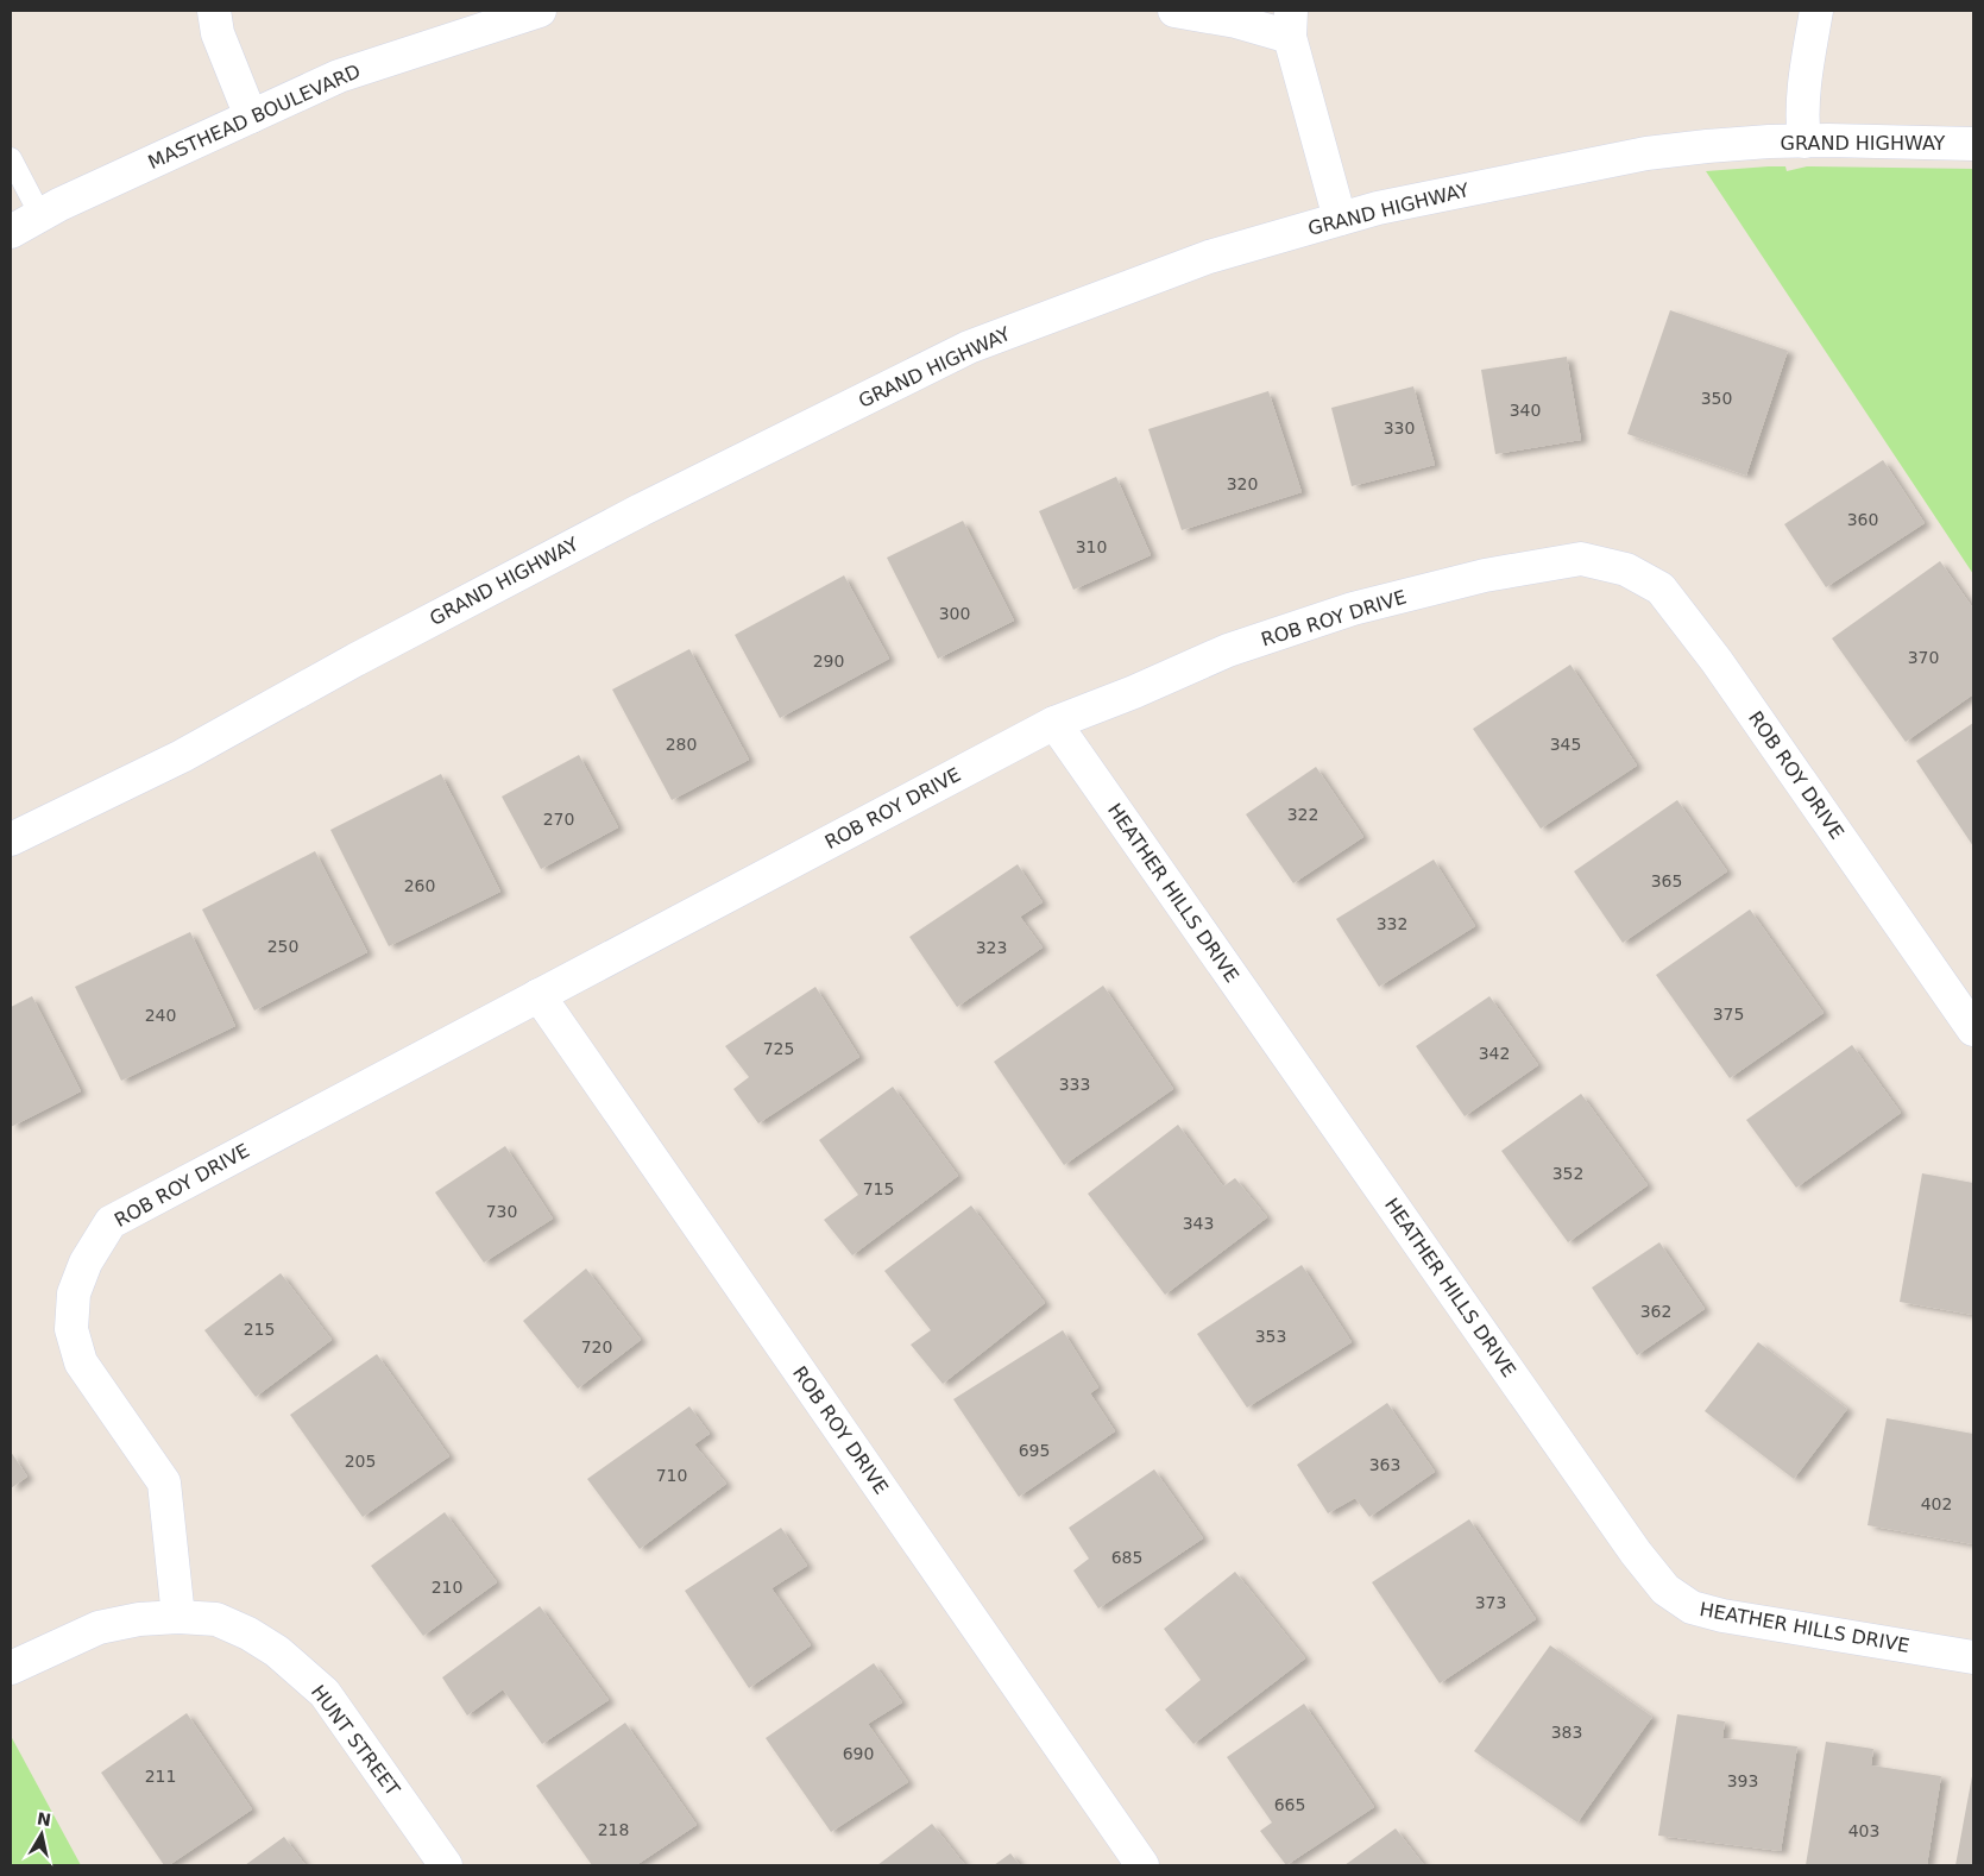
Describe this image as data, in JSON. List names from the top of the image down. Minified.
{"streets":{"street":["MASTHEAD BOULEVARD","GRAND HIGHWAY","ROB ROY DRIVE","HEATHER HILLS DRIVE","HUNT STREET"]},"crossings":[["ROB ROY DRIVE","HEATHER HILLS DRIVE"],["ROB ROY DRIVE","HUNT STREET"]],"house_numbers":["350","340","330","320","360","310","300","370","290","280","345","322","270","365","260","332","250","323","375","240","725","342","333","352","715","730","343","362","215","353","720","695","205","363","710","402","685","210","373","383","690","211","393","665","218","403"],"north":"top"}
